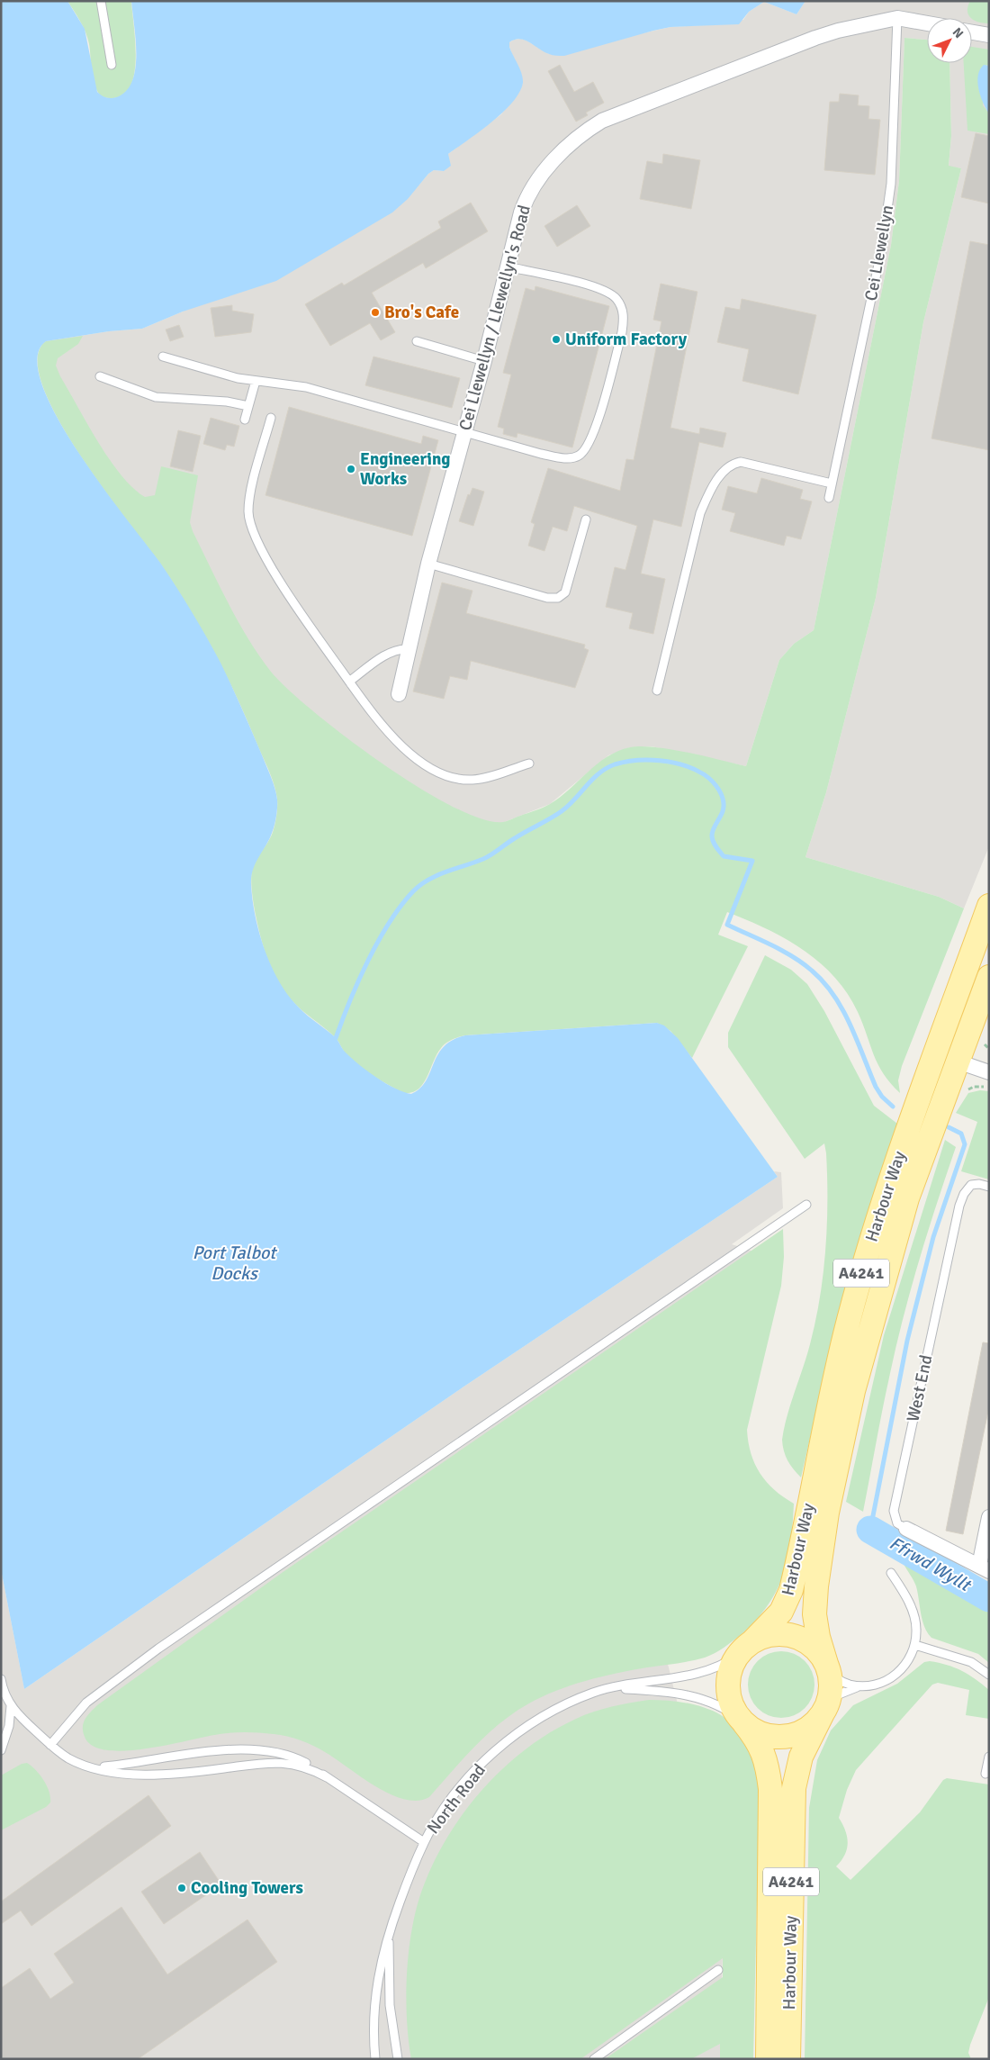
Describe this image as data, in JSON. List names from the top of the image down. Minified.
{"streets":{"main road":["Harbour Way","A4241"],"street":["Cei Llewellyn / Llewellyn's Road","West End"],"lane":["Cei Llewellyn","North Road"]},"crossings":[["Cei Llewellyn","Cei Llewellyn / Llewellyn's Road"],["Harbour Way","A4241"],["Harbour Way","North Road"],["A4241","North Road"]],"water":["Port Talbot Docks","Ffrwd Wyllt"],"places":["Bro's Cafe","Uniform Factory","Engineering Works","Cooling Towers"],"north":"top right"}
